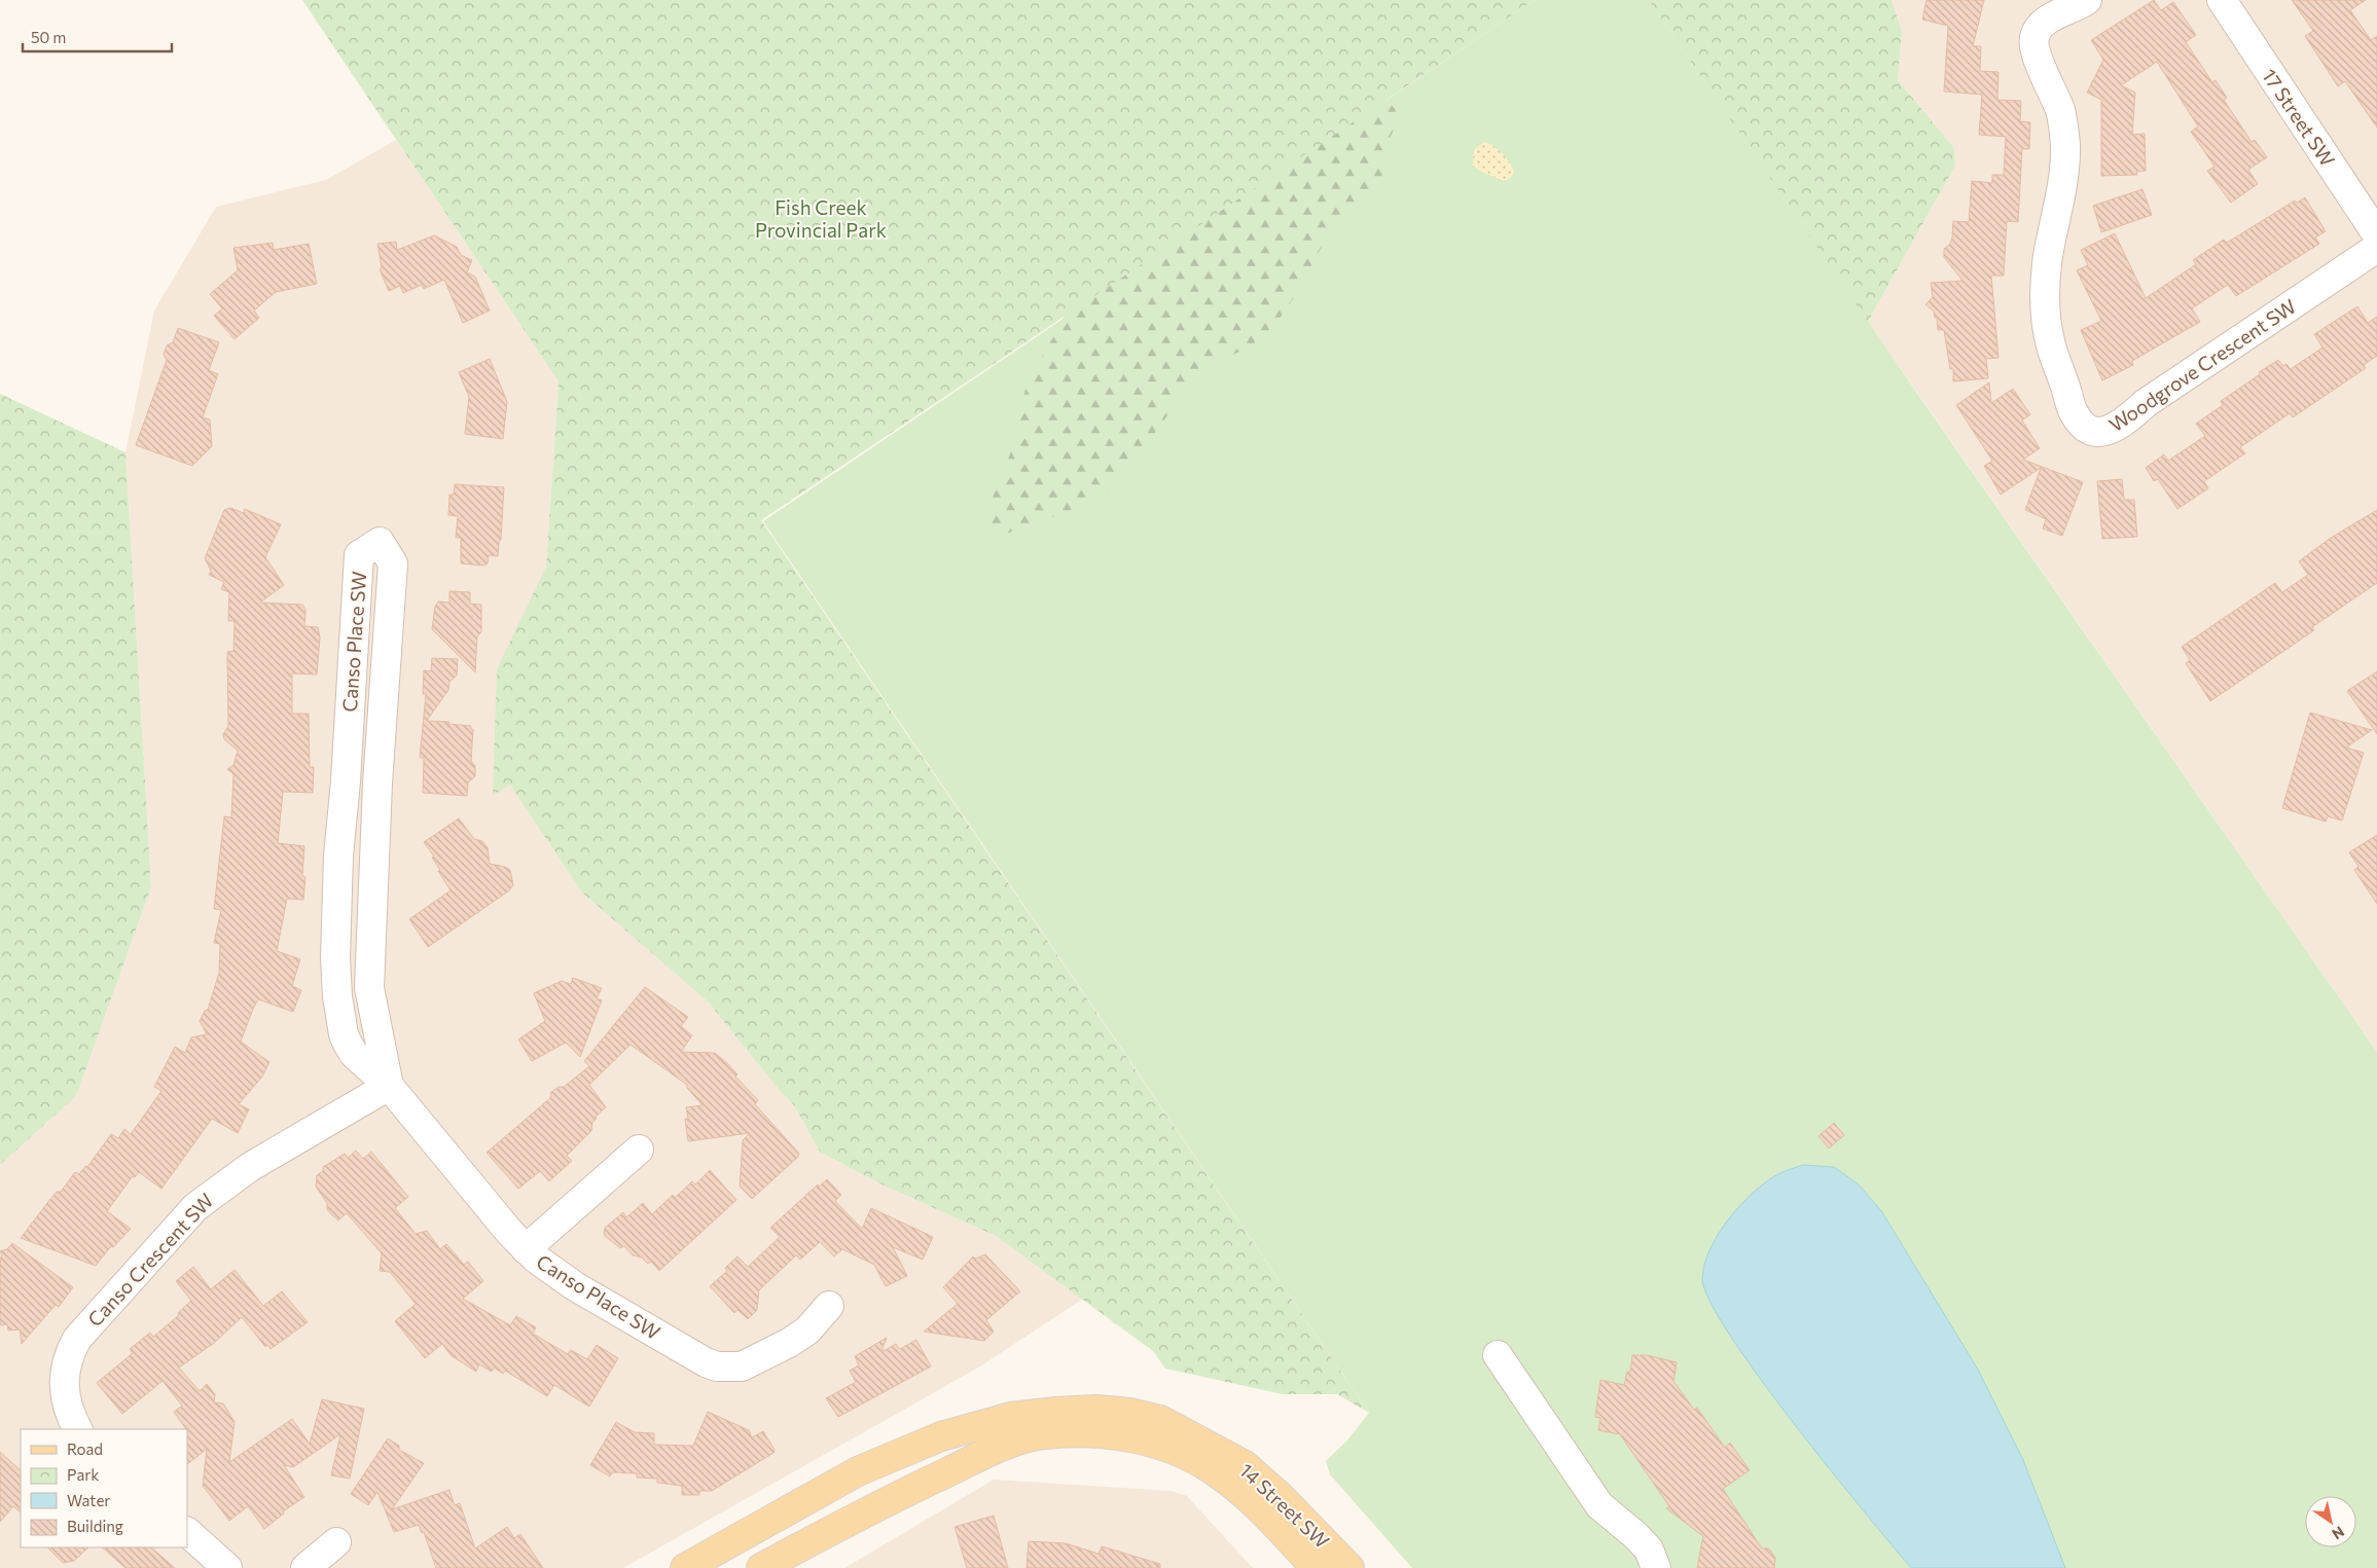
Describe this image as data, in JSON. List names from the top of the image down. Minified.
{"streets":{"main road":["14 Street SW"],"street":["17 Street SW","Woodgrove Crescent SW","Canso Place SW","Canso Crescent SW"]},"crossings":[["Canso Place SW","Canso Crescent SW"]],"parks":["Fish Creek Provincial Park"],"legend":["Road","Park","Water","Building"],"scale_bar":"50 m","north":"bottom right"}
